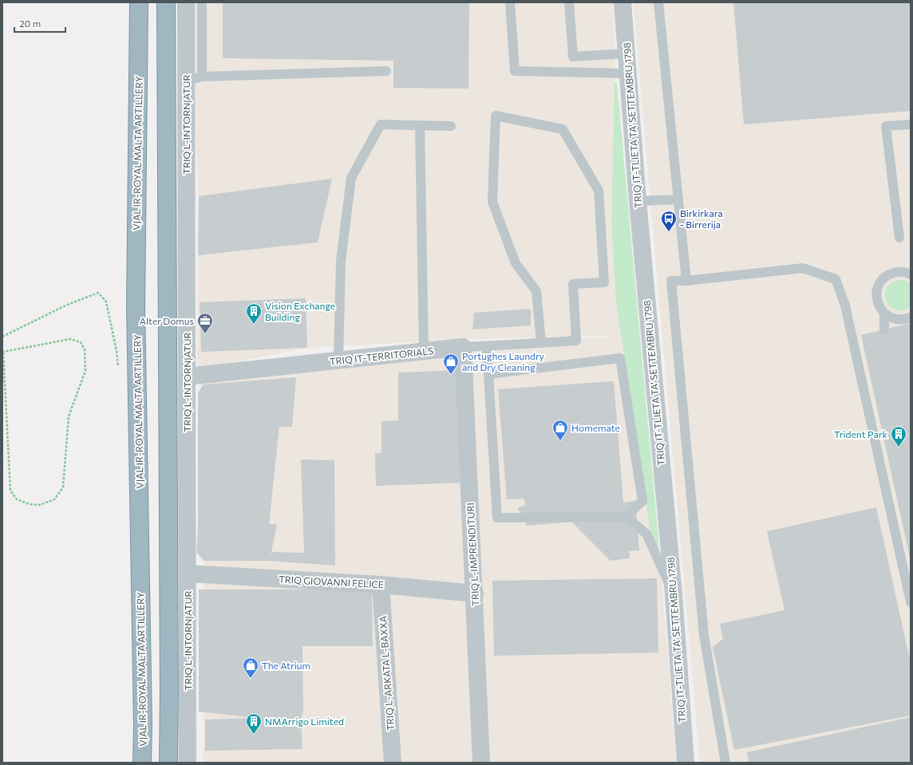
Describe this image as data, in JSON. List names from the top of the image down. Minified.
{"streets":{"highway":["VJAL IR-ROYAL MALTA ARTILLERY"],"street":["TRIQ L-INTORNJATUR","TRIQ IT-TLIETA TA' SETTEMBRU 1798","TRIQ IT-TERRITORIALS","TRIQ L-IMPRENDITURI","TRIQ GIOVANNI FELICE","TRIQ L-ARKATA L-BAXXA"]},"crossings":[["TRIQ L-INTORNJATUR","TRIQ IT-TERRITORIALS"],["TRIQ L-INTORNJATUR","TRIQ GIOVANNI FELICE"],["TRIQ IT-TERRITORIALS","TRIQ L-IMPRENDITURI"],["TRIQ L-IMPRENDITURI","TRIQ GIOVANNI FELICE"],["TRIQ GIOVANNI FELICE","TRIQ L-ARKATA L-BAXXA"]],"places":{"bus stop":["Birkirkara - Birrerija"],"building":["Vision Exchange Building","Trident Park","NMArrigo Limited"],"office":["Alter Domus"],"shop":["Portughes Laundry and Dry Cleaning","Homemate","The Atrium"]},"scale_bar":"20 m"}
